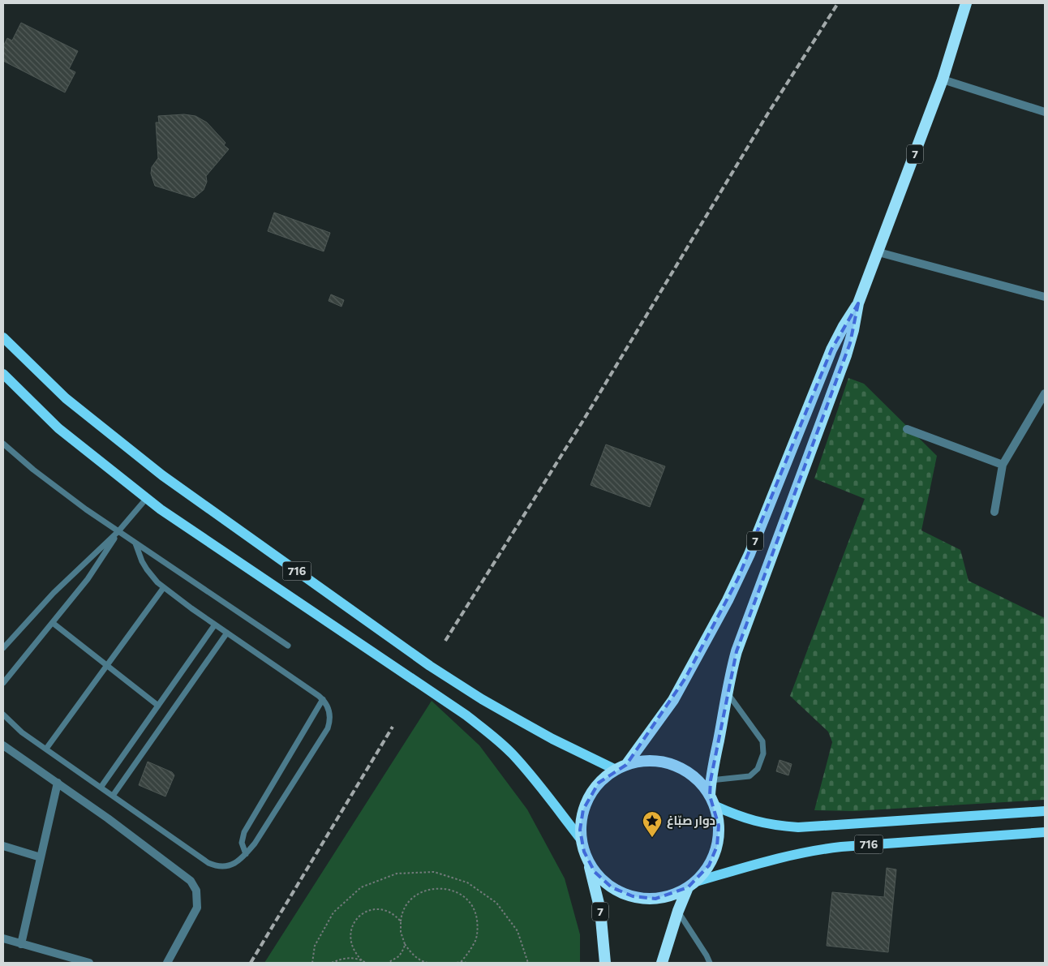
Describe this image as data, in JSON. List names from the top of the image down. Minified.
{"streets":{"highway":["7"],"main road":["716"]},"crossings":[["7","716"]],"places":{"place":["دوار صبّاغ"]}}
